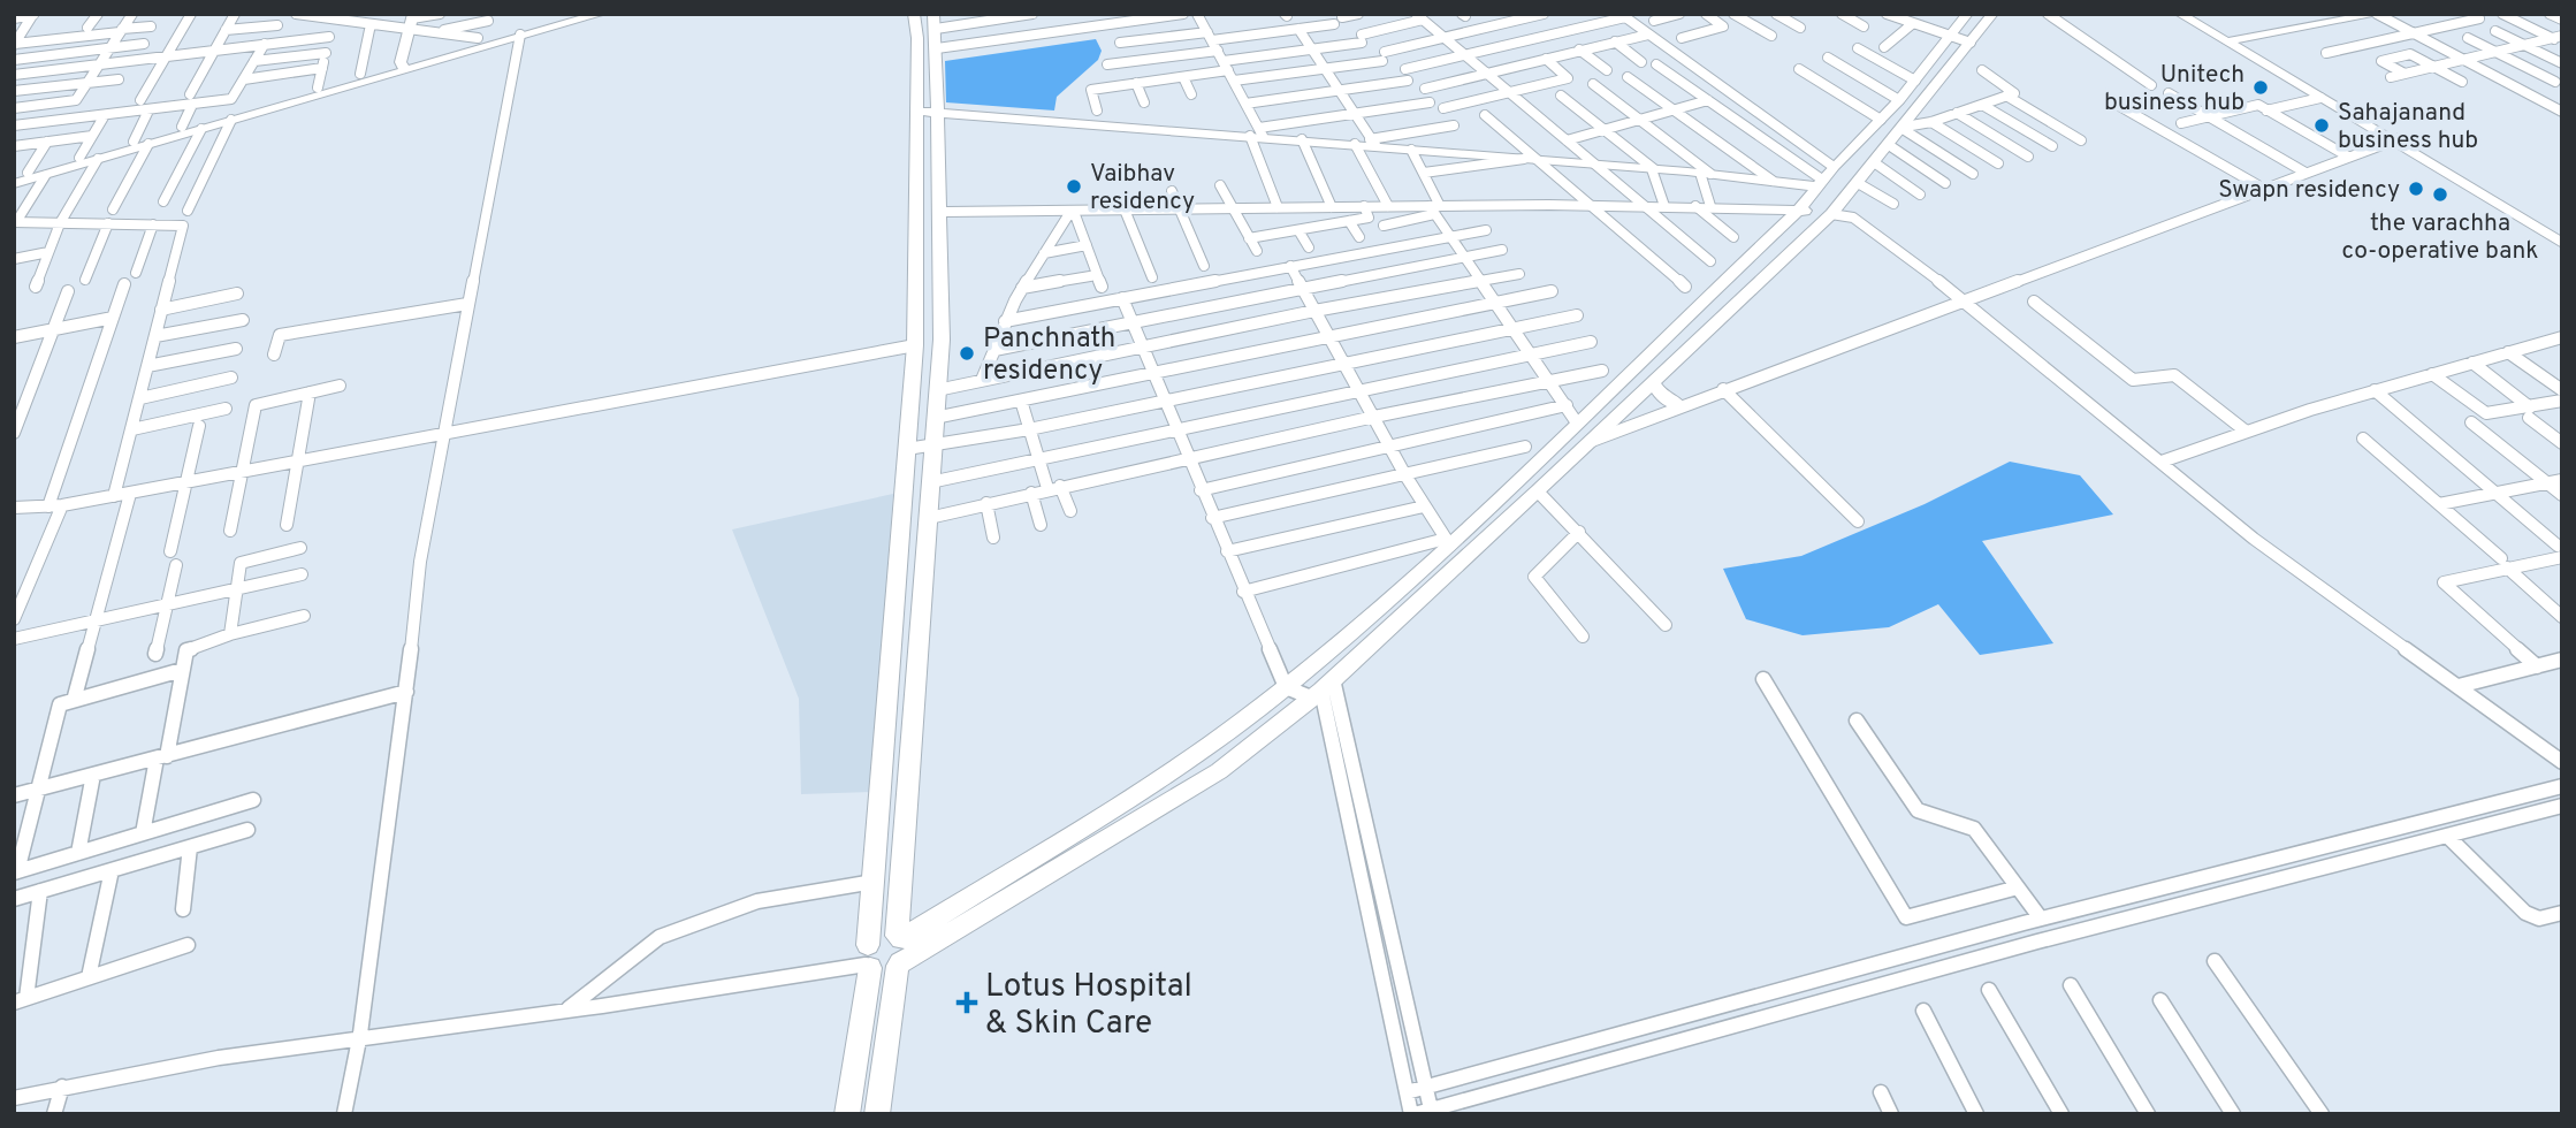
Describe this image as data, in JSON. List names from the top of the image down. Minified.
{"places":{"other":["Unitech business hub","Sahajanand business hub","Vaibhav residency","Swapn residency","the varachha co-operative bank","Panchnath residency"],"health":["Lotus Hospital & Skin Care"]}}
